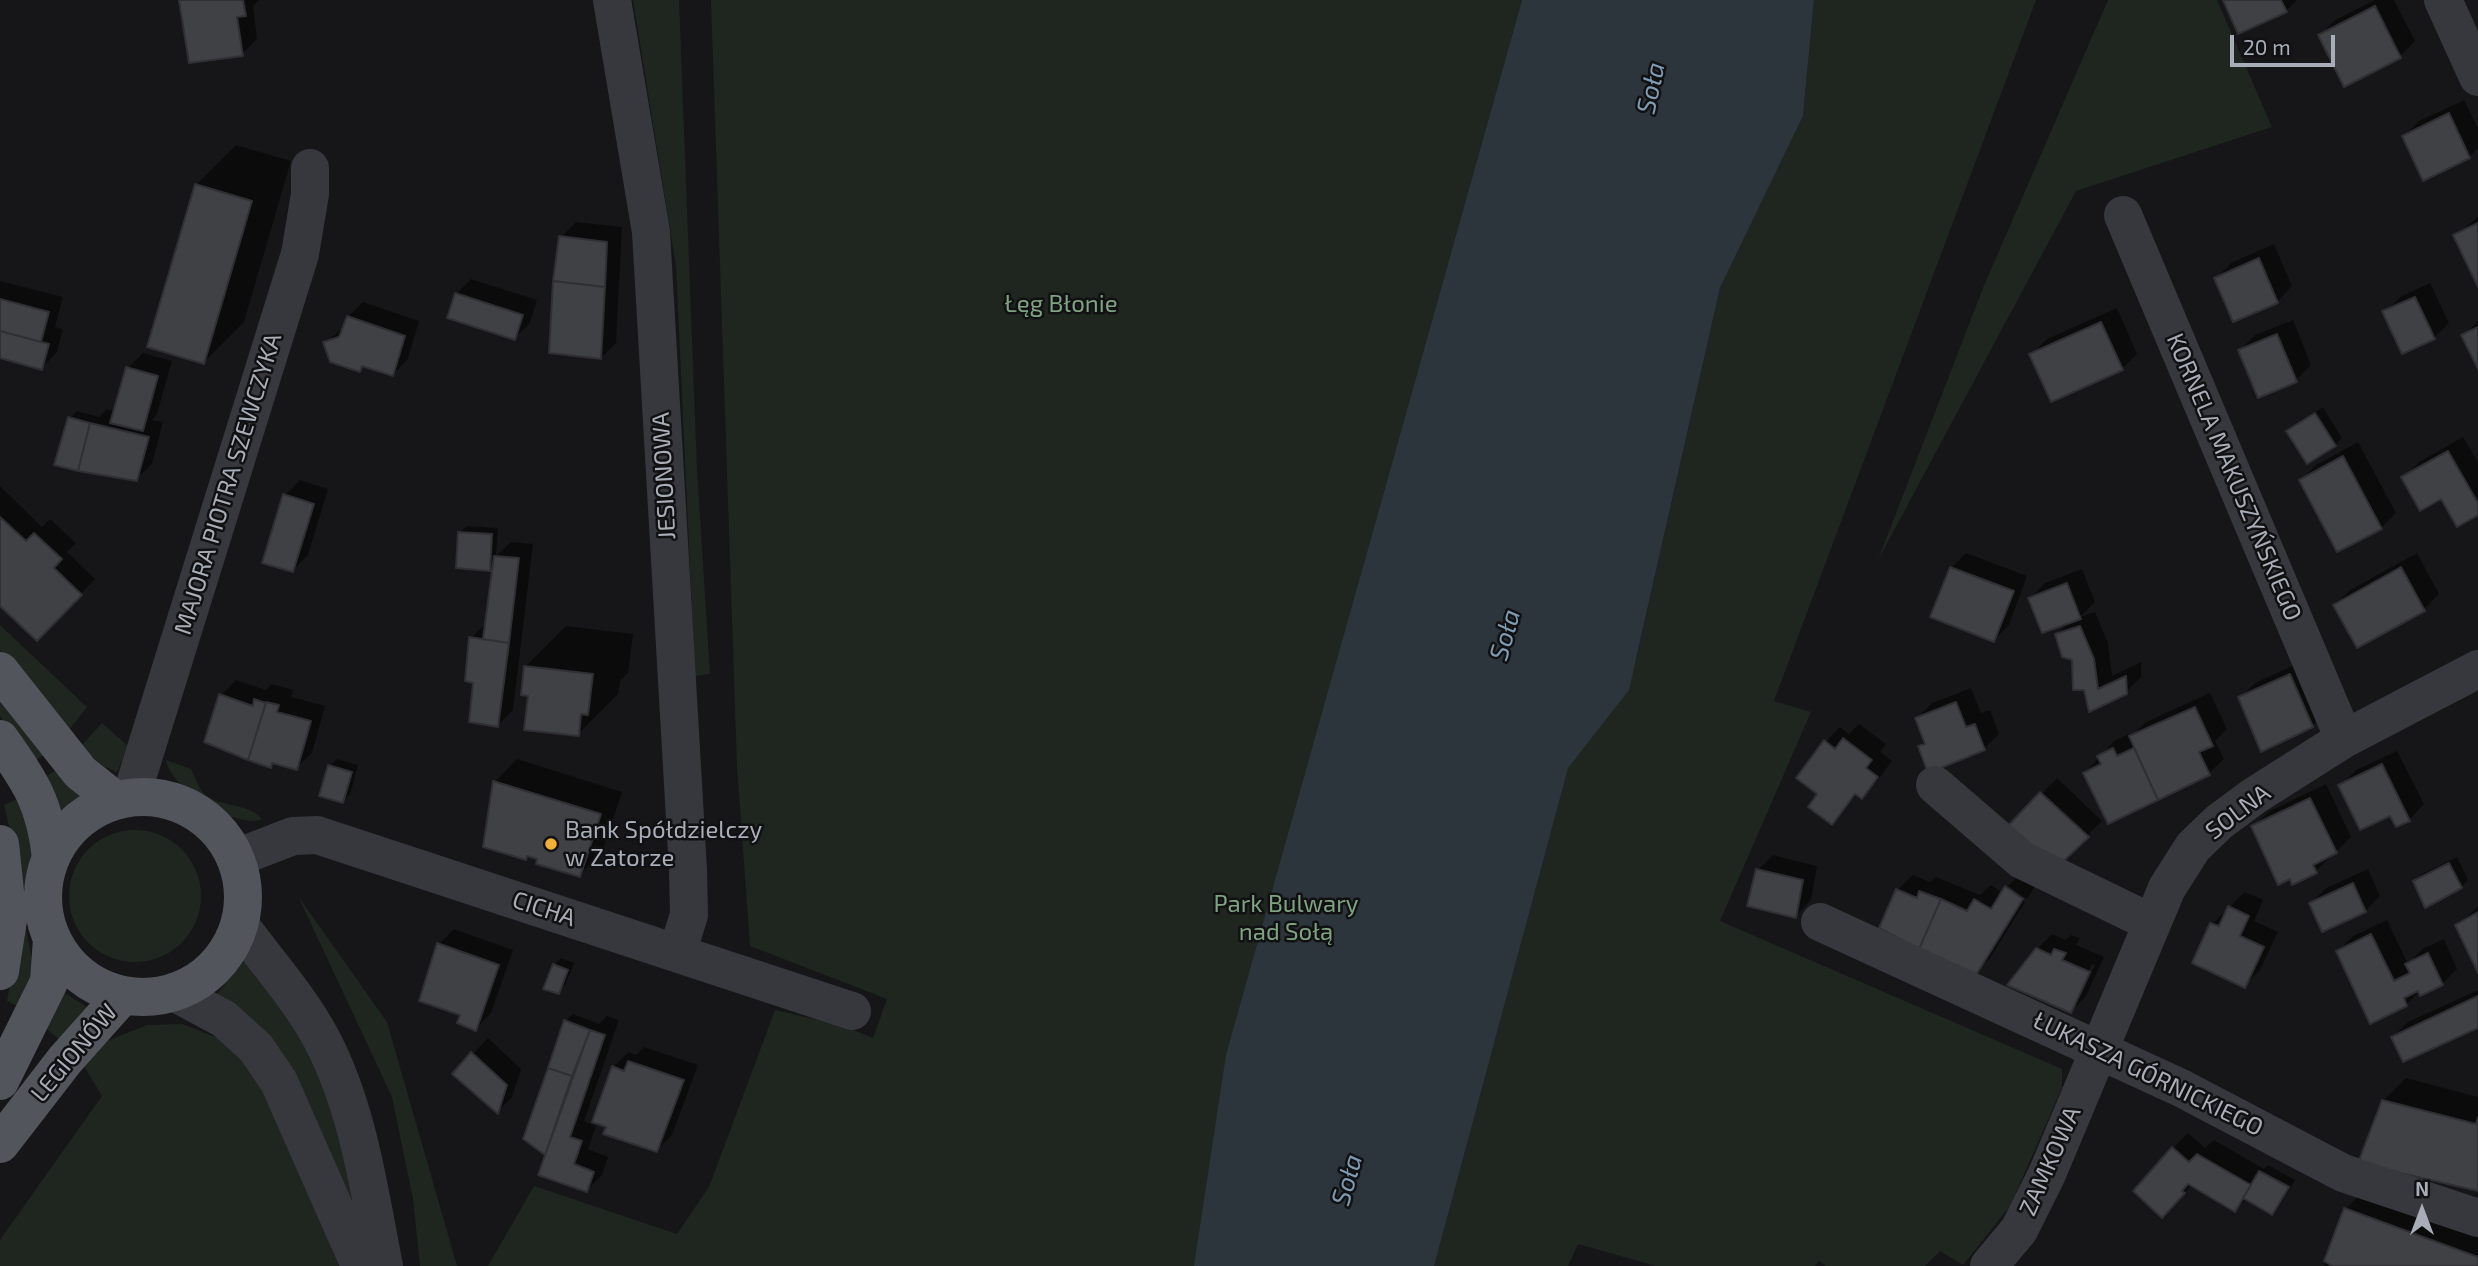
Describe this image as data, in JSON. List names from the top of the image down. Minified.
{"streets":{"main road":["LEGIONÓW"],"street":["JESIONOWA","KORNELA MAKUSZYŃSKIEGO","MAJORA PIOTRA SZEWCZYKA","SOLNA","CICHA","ŁUKASZA GÓRNICKIEGO","ZAMKOWA"]},"crossings":[["JESIONOWA","CICHA"],["KORNELA MAKUSZYŃSKIEGO","SOLNA"],["MAJORA PIOTRA SZEWCZYKA","CICHA"],["MAJORA PIOTRA SZEWCZYKA","LEGIONÓW"],["SOLNA","ŁUKASZA GÓRNICKIEGO"],["SOLNA","ZAMKOWA"],["CICHA","LEGIONÓW"],["ŁUKASZA GÓRNICKIEGO","ZAMKOWA"]],"water":["Soła"],"parks":["Łęg Błonie","Park Bulwary nad Sołą"],"places":["Bank Spółdzielczy w Zatorze"],"scale_bar":"20 m","north":"top"}
